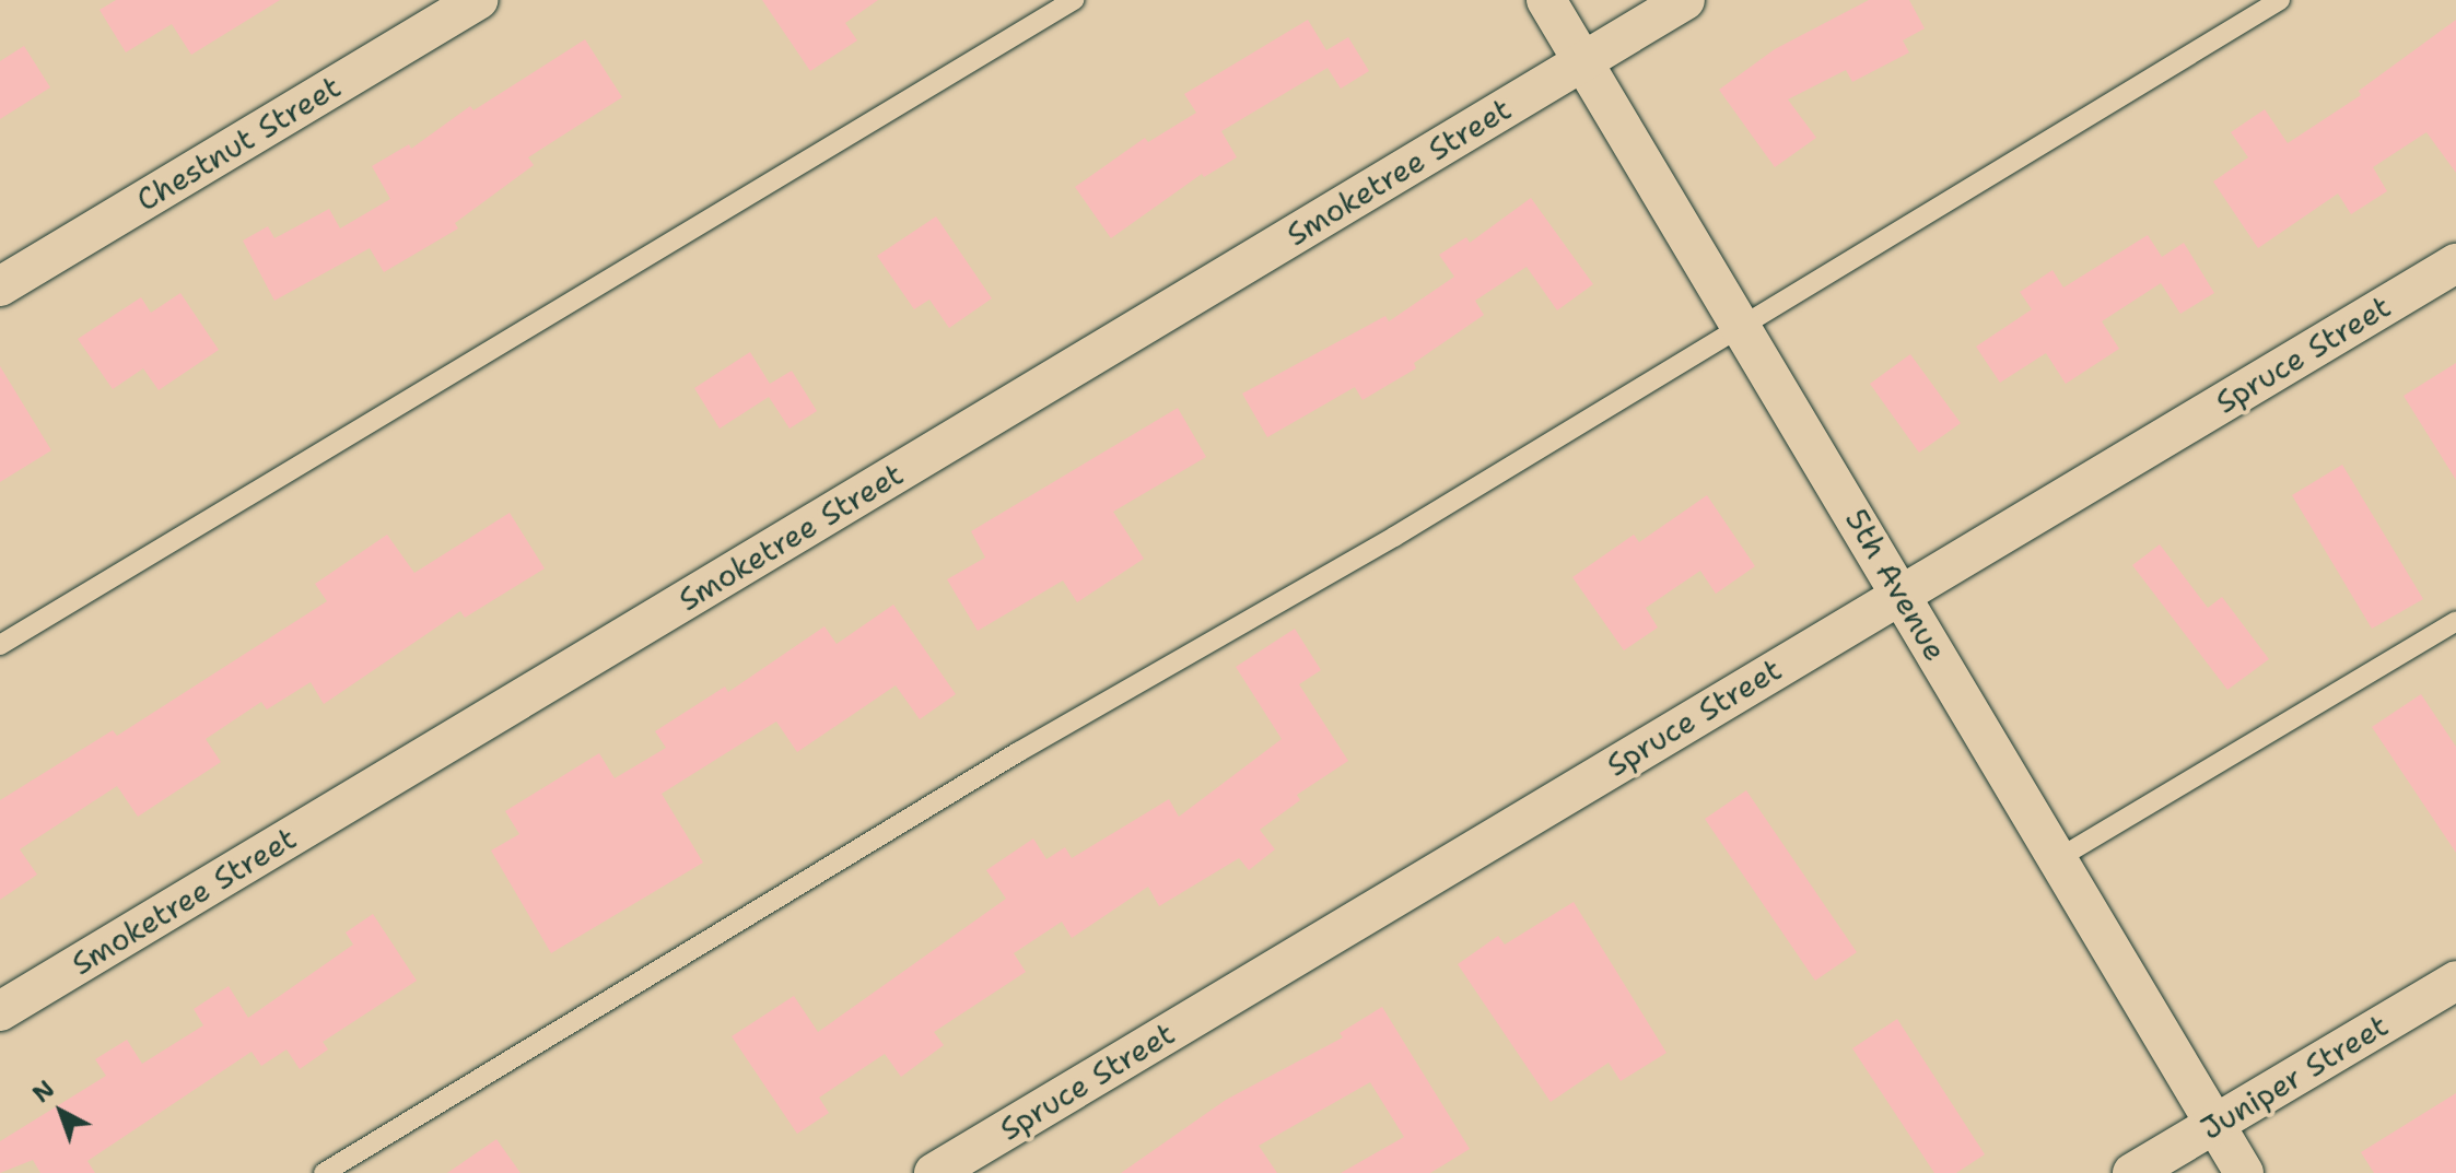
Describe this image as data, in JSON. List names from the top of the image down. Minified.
{"streets":{"street":["Chestnut Street","Smoketree Street","Spruce Street","5th Avenue","Juniper Street"]},"crossings":[["Smoketree Street","5th Avenue"],["Spruce Street","5th Avenue"],["5th Avenue","Juniper Street"]],"north":"top left"}
